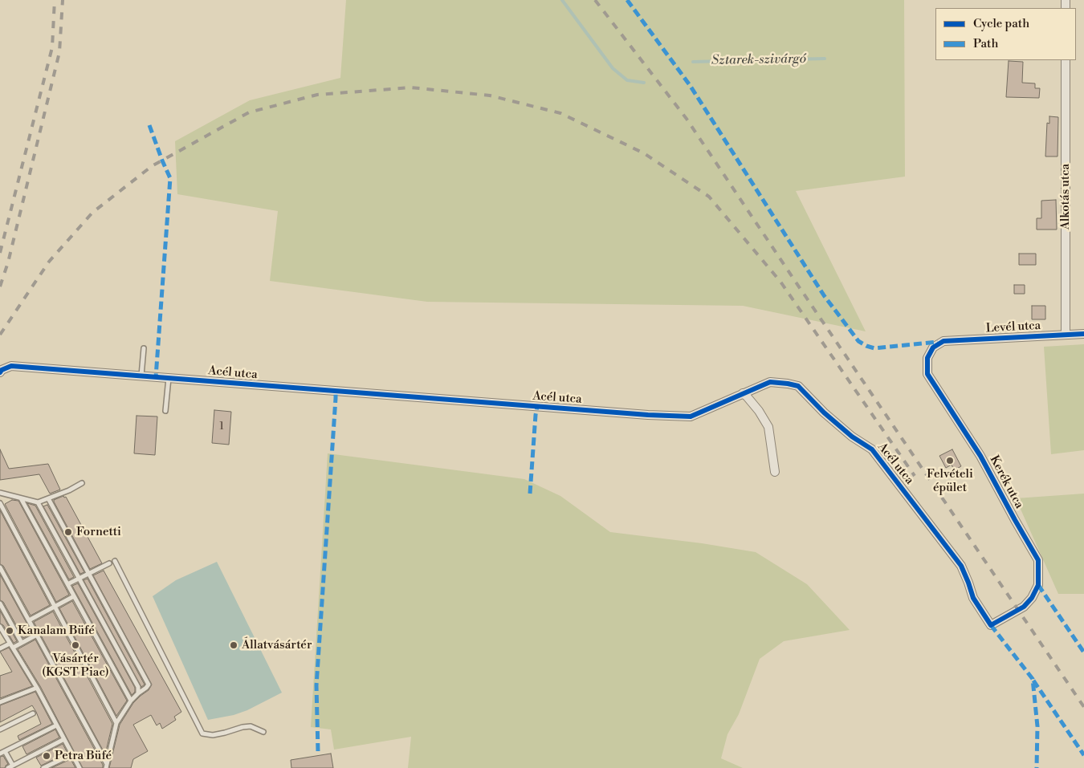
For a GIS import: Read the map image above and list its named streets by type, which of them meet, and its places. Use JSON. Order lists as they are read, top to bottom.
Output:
{
  "streets": {
    "street": [
      "Alkotás utca",
      "Levél utca",
      "Acél utca",
      "Kerék utca"
    ]
  },
  "crossings": [
    ["Alkotás utca", "Levél utca"],
    ["Levél utca", "Kerék utca"],
    ["Acél utca", "Kerék utca"]
  ],
  "water": ["Sztarek-szivárgó"],
  "places": [
    "Felvételi épület",
    "Fornetti",
    "Kanalam Büfé",
    "Vásártér (KGST Piac)",
    "Állatvásártér",
    "Petra Büfé"
  ],
  "house_numbers": ["1"],
  "legend": ["Cycle path", "Path"]
}
